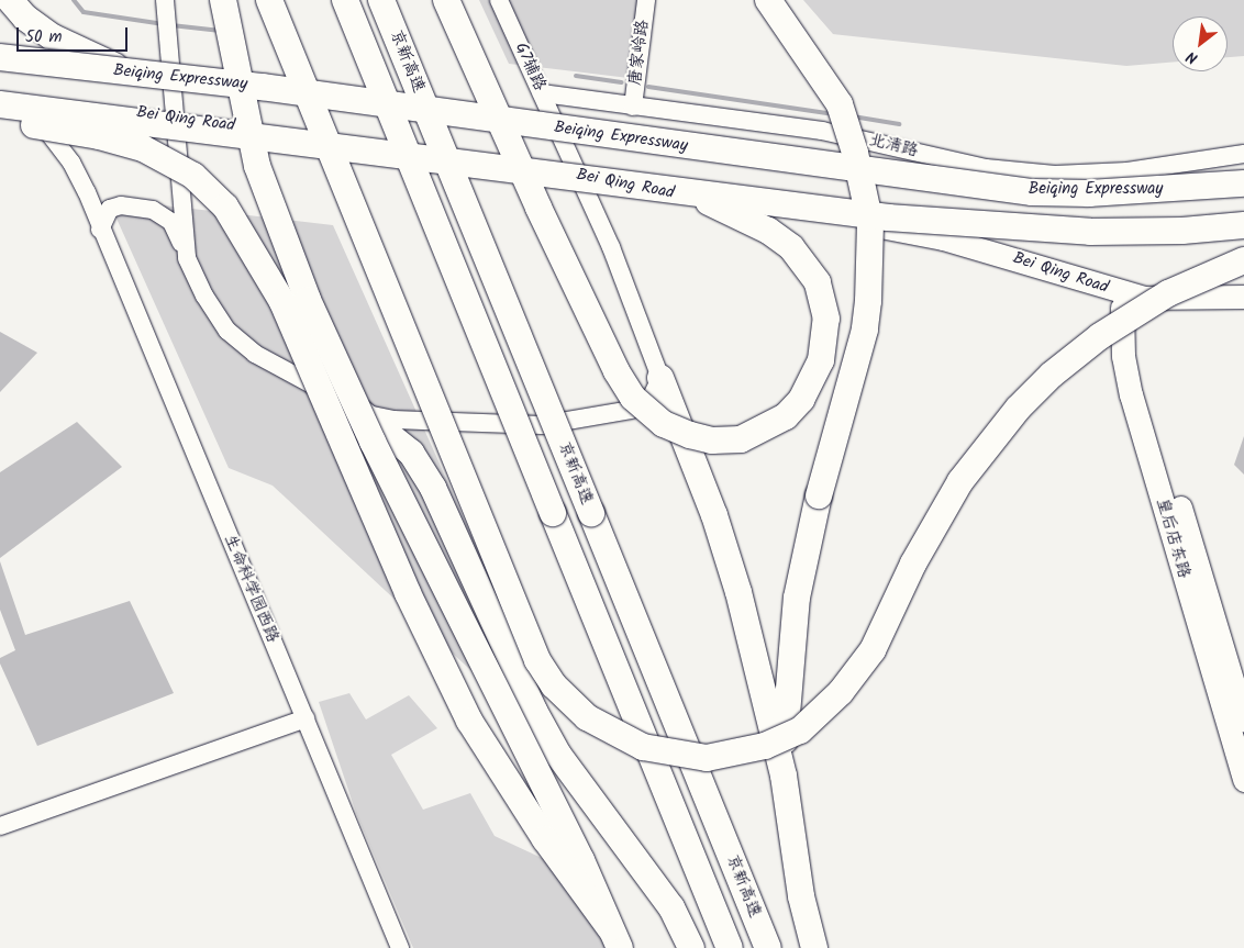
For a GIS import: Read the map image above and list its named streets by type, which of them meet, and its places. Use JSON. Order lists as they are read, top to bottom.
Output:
{
  "streets": {
    "highway": ["京新高速", "Beiqing Expressway"],
    "main road": ["Bei Qing Road", "皇后店东路"],
    "street": [
      "唐家岭路",
      "G7辅路",
      "北清路",
      "生命科学园西路"
    ]
  },
  "crossings": [
    ["唐家岭路", "北清路"],
    ["G7辅路", "Bei Qing Road"],
    ["G7辅路", "北清路"],
    ["Bei Qing Road", "皇后店东路"],
    ["Bei Qing Road", "生命科学园西路"]
  ],
  "scale_bar": "50 m",
  "north": "bottom left"
}
